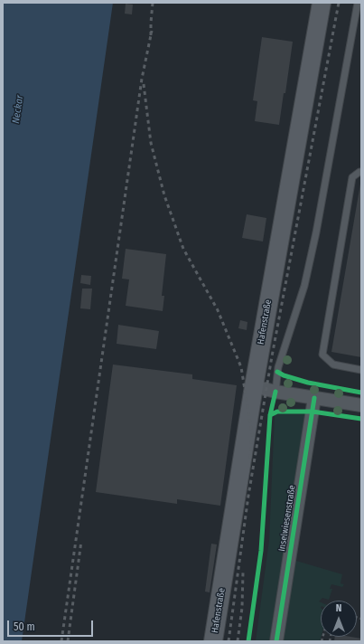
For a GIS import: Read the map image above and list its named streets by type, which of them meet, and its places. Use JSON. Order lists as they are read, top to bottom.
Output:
{
  "streets": {
    "main road": ["Hafenstraße"],
    "street": ["Inselwiesenstraße"]
  },
  "water": ["Neckar"],
  "scale_bar": "50 m",
  "north": "top"
}
